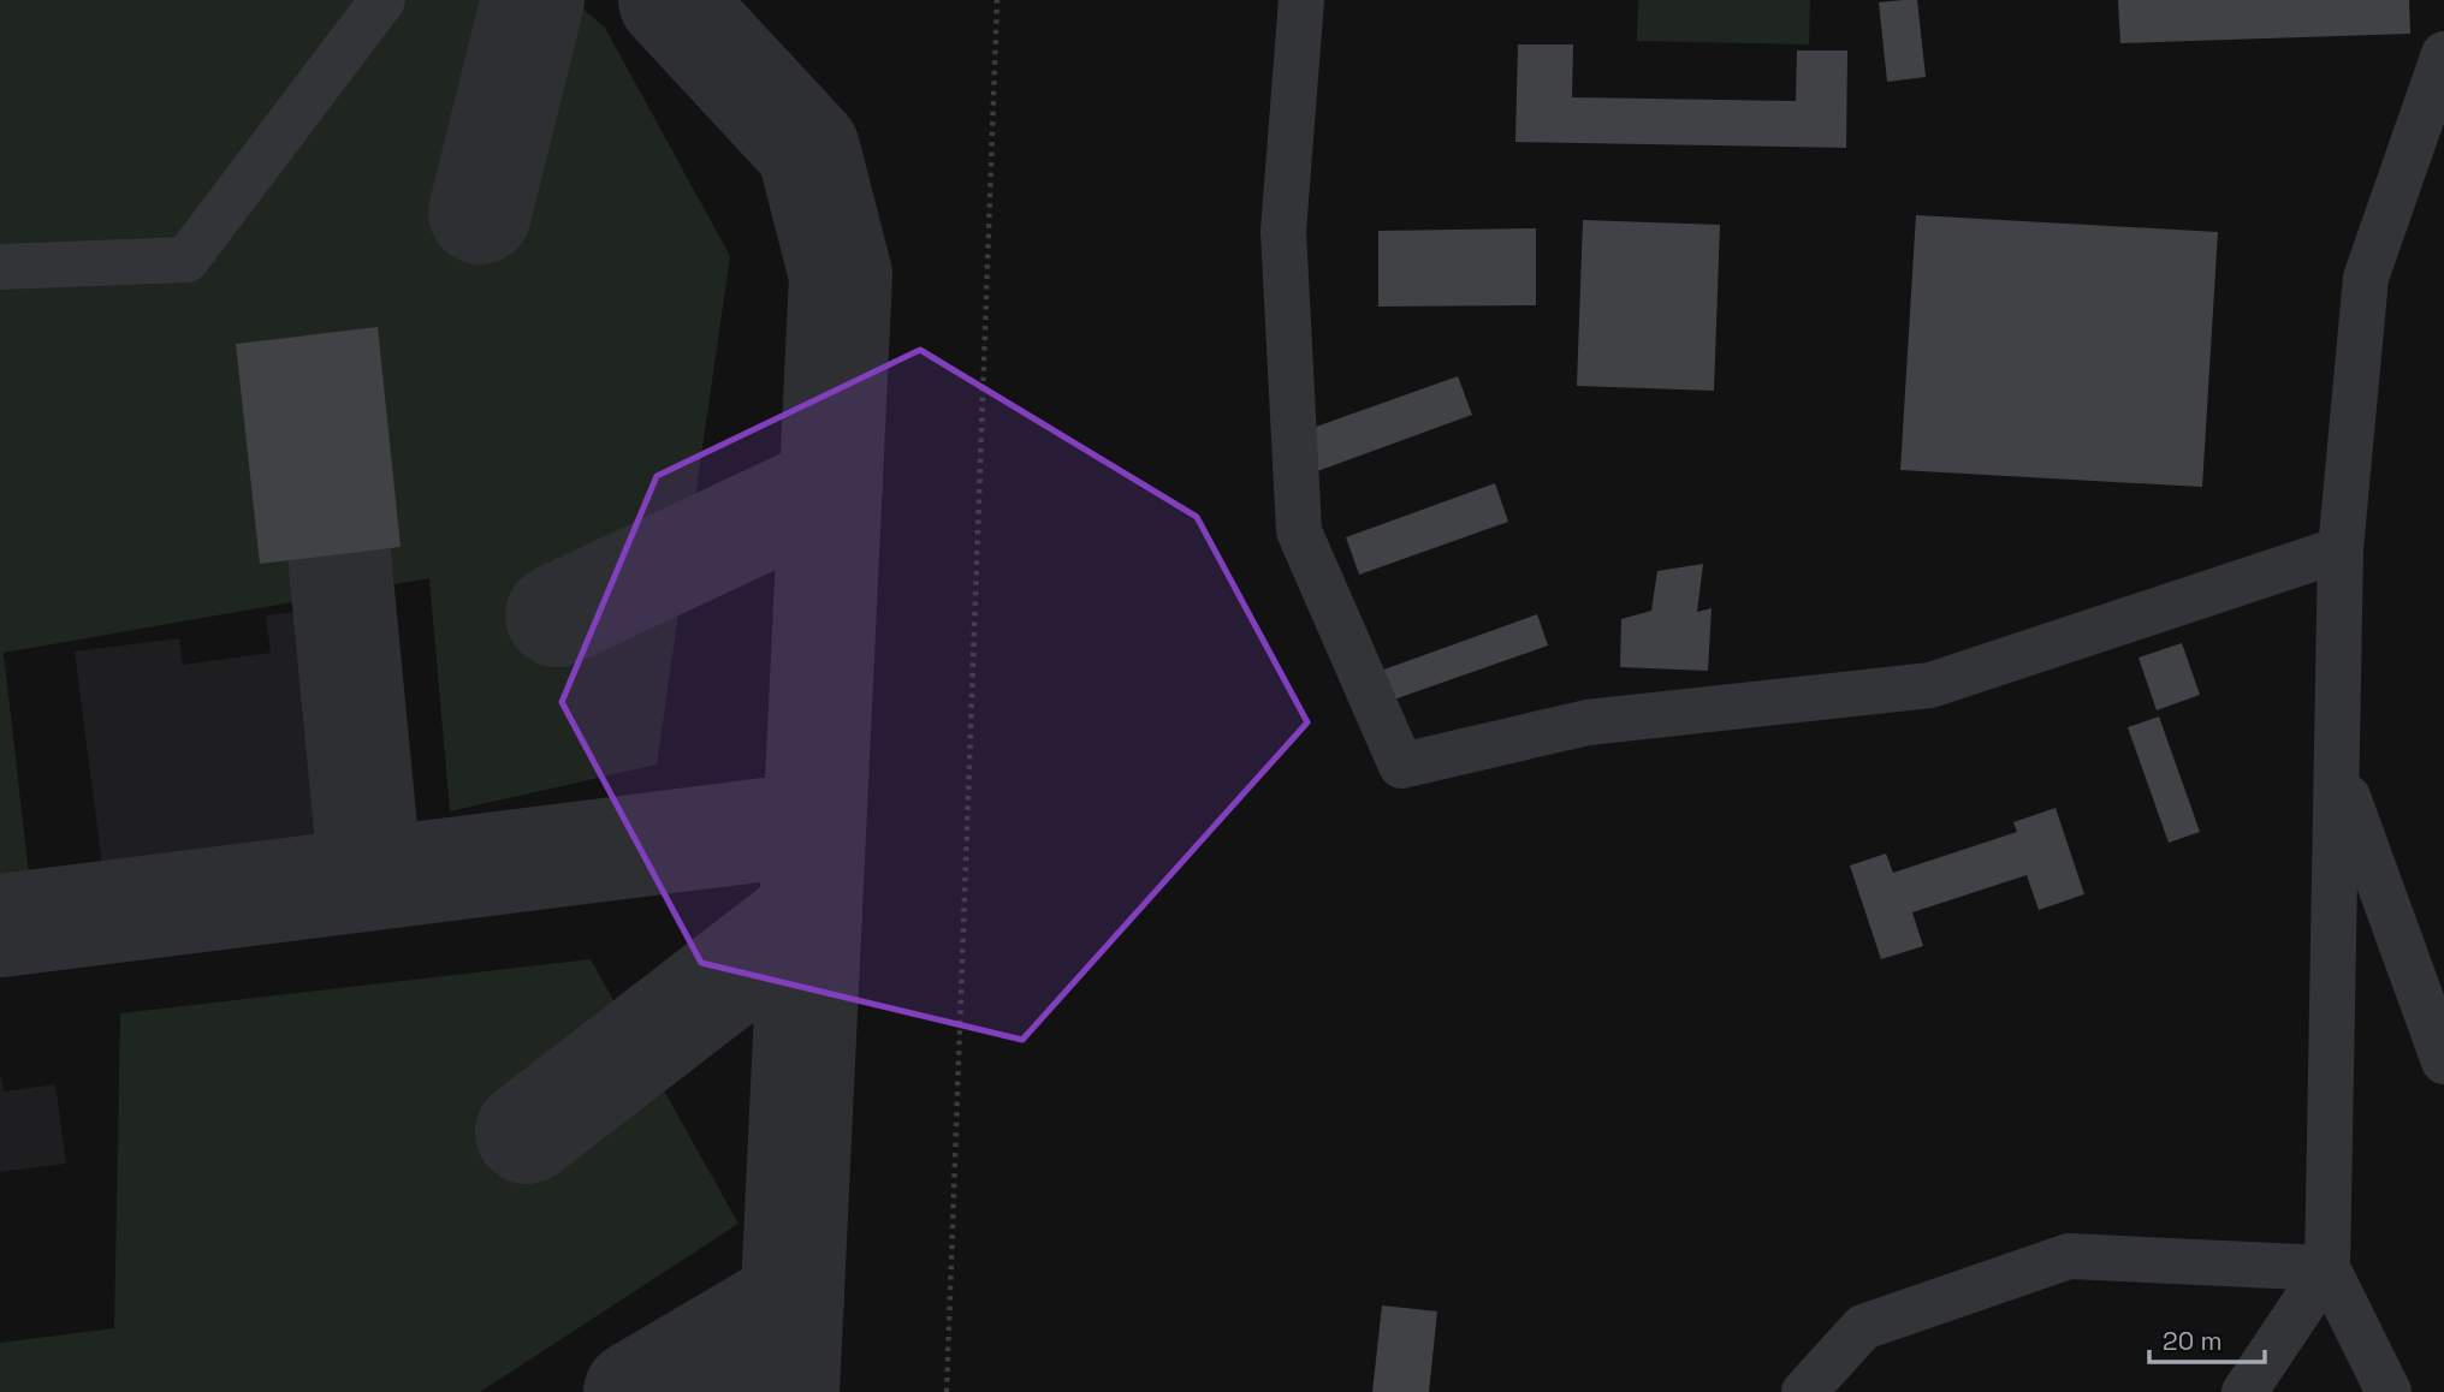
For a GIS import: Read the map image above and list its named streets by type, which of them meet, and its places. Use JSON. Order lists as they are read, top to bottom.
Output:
{
  "scale_bar": "20 m"
}
